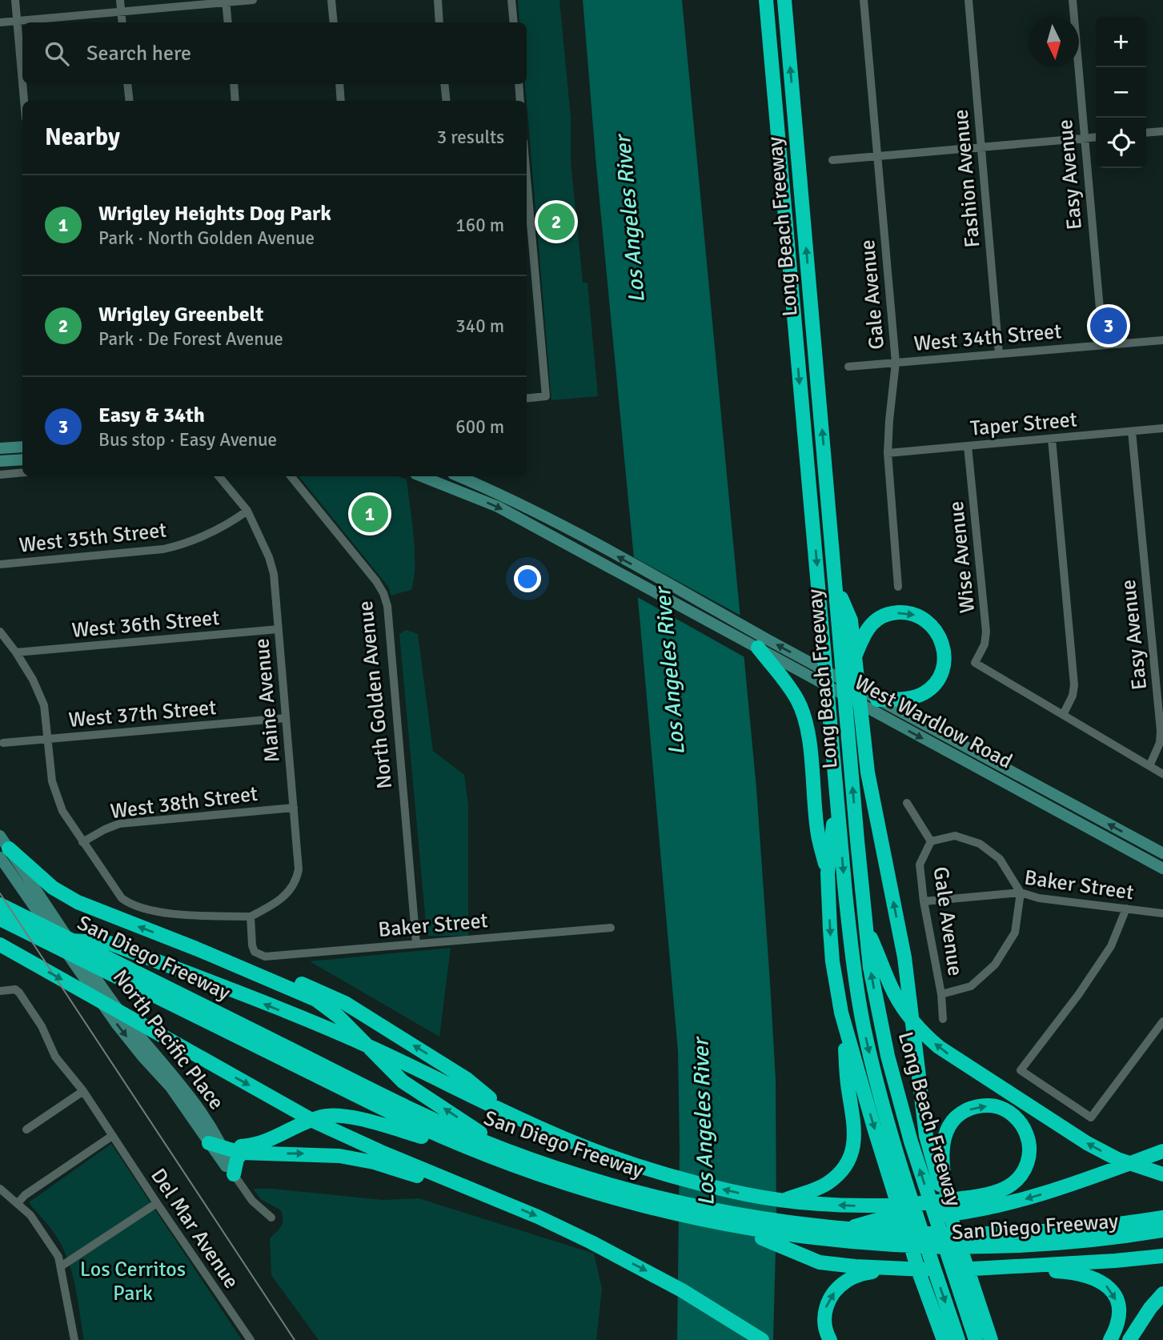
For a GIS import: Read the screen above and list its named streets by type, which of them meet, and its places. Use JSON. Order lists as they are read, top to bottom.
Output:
{
  "streets": {
    "highway": ["Long Beach Freeway", "San Diego Freeway"],
    "main road": ["West Wardlow Road", "North Pacific Place"],
    "street": [
      "Easy Avenue",
      "Fashion Avenue",
      "Gale Avenue",
      "West 34th Street",
      "Taper Street",
      "West 35th Street",
      "Wise Avenue",
      "West 36th Street",
      "North Golden Avenue",
      "Maine Avenue",
      "West 37th Street",
      "West 38th Street",
      "Baker Street",
      "Del Mar Avenue"
    ]
  },
  "crossings": [
    ["Easy Avenue", "West 34th Street"],
    ["Easy Avenue", "Taper Street"],
    ["Fashion Avenue", "West 34th Street"],
    ["Gale Avenue", "West 34th Street"],
    ["Gale Avenue", "Taper Street"],
    ["Gale Avenue", "Baker Street"],
    ["Taper Street", "Wise Avenue"],
    ["West 35th Street", "Maine Avenue"],
    ["West 36th Street", "Maine Avenue"],
    ["North Golden Avenue", "Baker Street"],
    ["Maine Avenue", "West 37th Street"],
    ["Maine Avenue", "West 38th Street"],
    ["Maine Avenue", "Baker Street"]
  ],
  "water": ["Los Angeles River"],
  "parks": ["Los Cerritos Park"],
  "north": "bottom",
  "page": {
    "map_buttons": ["+", "−"],
    "search": "Search here",
    "heading": ["Nearby", "3 results"],
    "list": [
      {
        "mark": "1",
        "name": "Wrigley Heights Dog Park",
        "note": "Park · North Golden Avenue",
        "value": "160 m"
      },
      {
        "mark": "2",
        "name": "Wrigley Greenbelt",
        "note": "Park · De Forest Avenue",
        "value": "340 m"
      },
      {
        "mark": "3",
        "name": "Easy & 34th",
        "note": "Bus stop · Easy Avenue",
        "value": "600 m"
      }
    ],
    "pins": ["2", "3", "1"]
  }
}
